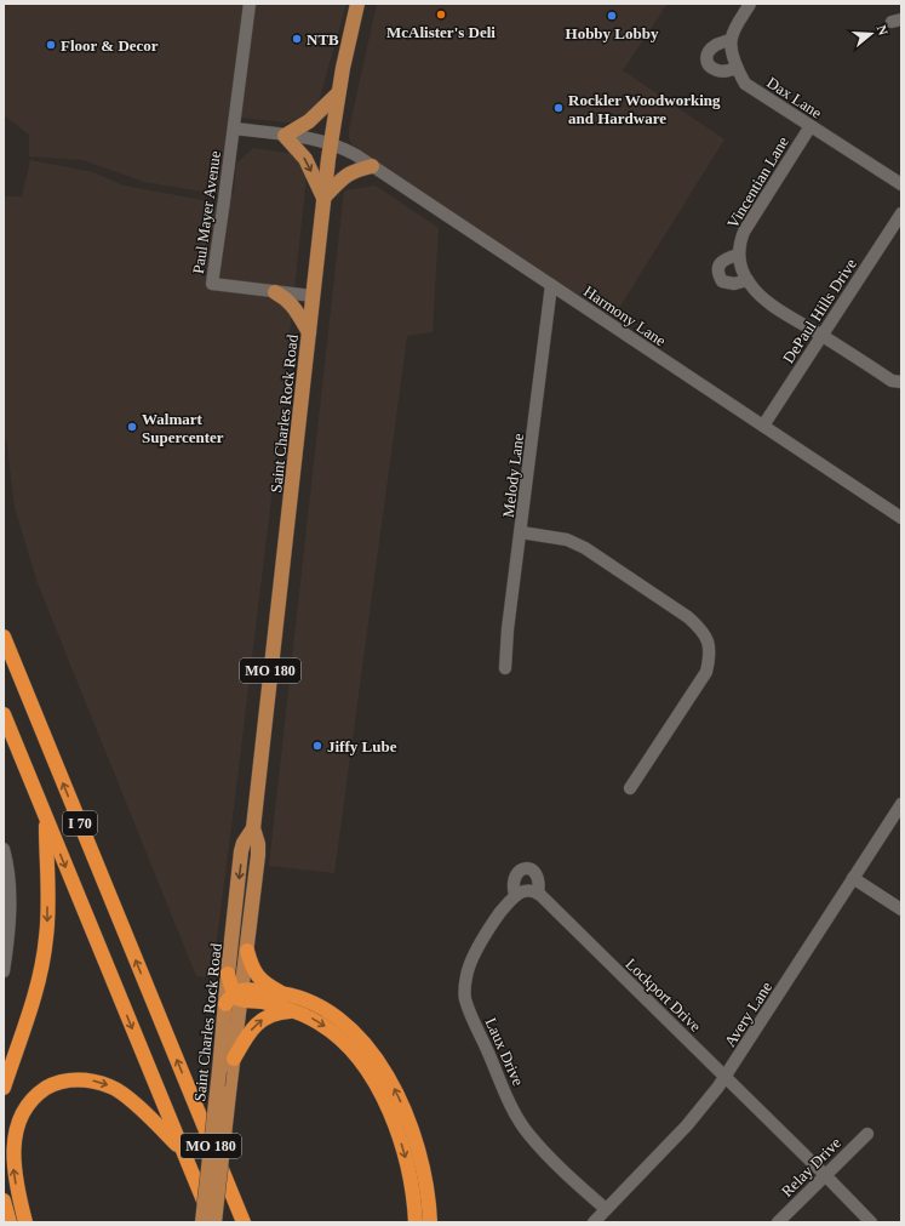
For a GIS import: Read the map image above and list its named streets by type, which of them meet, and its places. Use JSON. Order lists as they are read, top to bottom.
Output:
{
  "streets": {
    "highway": ["I 70"],
    "main road": ["Saint Charles Rock Road", "MO 180"],
    "street": [
      "Dax Lane",
      "Vincentian Lane",
      "Paul Mayer Avenue",
      "DePaul Hills Drive",
      "Harmony Lane",
      "Melody Lane",
      "Lockport Drive",
      "Avery Lane",
      "Laux Drive",
      "Relay Drive"
    ]
  },
  "crossings": [
    ["Dax Lane", "Vincentian Lane"],
    ["Vincentian Lane", "DePaul Hills Drive"],
    ["Paul Mayer Avenue", "Saint Charles Rock Road"],
    ["DePaul Hills Drive", "Harmony Lane"],
    ["Harmony Lane", "Saint Charles Rock Road"],
    ["Harmony Lane", "Melody Lane"],
    ["Saint Charles Rock Road", "I 70"],
    ["Lockport Drive", "Avery Lane"],
    ["Lockport Drive", "Laux Drive"],
    ["Lockport Drive", "Relay Drive"],
    ["Avery Lane", "Laux Drive"]
  ],
  "places": [
    "McAlister's Deli",
    "Hobby Lobby",
    "NTB",
    "Floor & Decor",
    "Rockler Woodworking and Hardware",
    "Walmart Supercenter",
    "Jiffy Lube"
  ],
  "north": "right"
}
